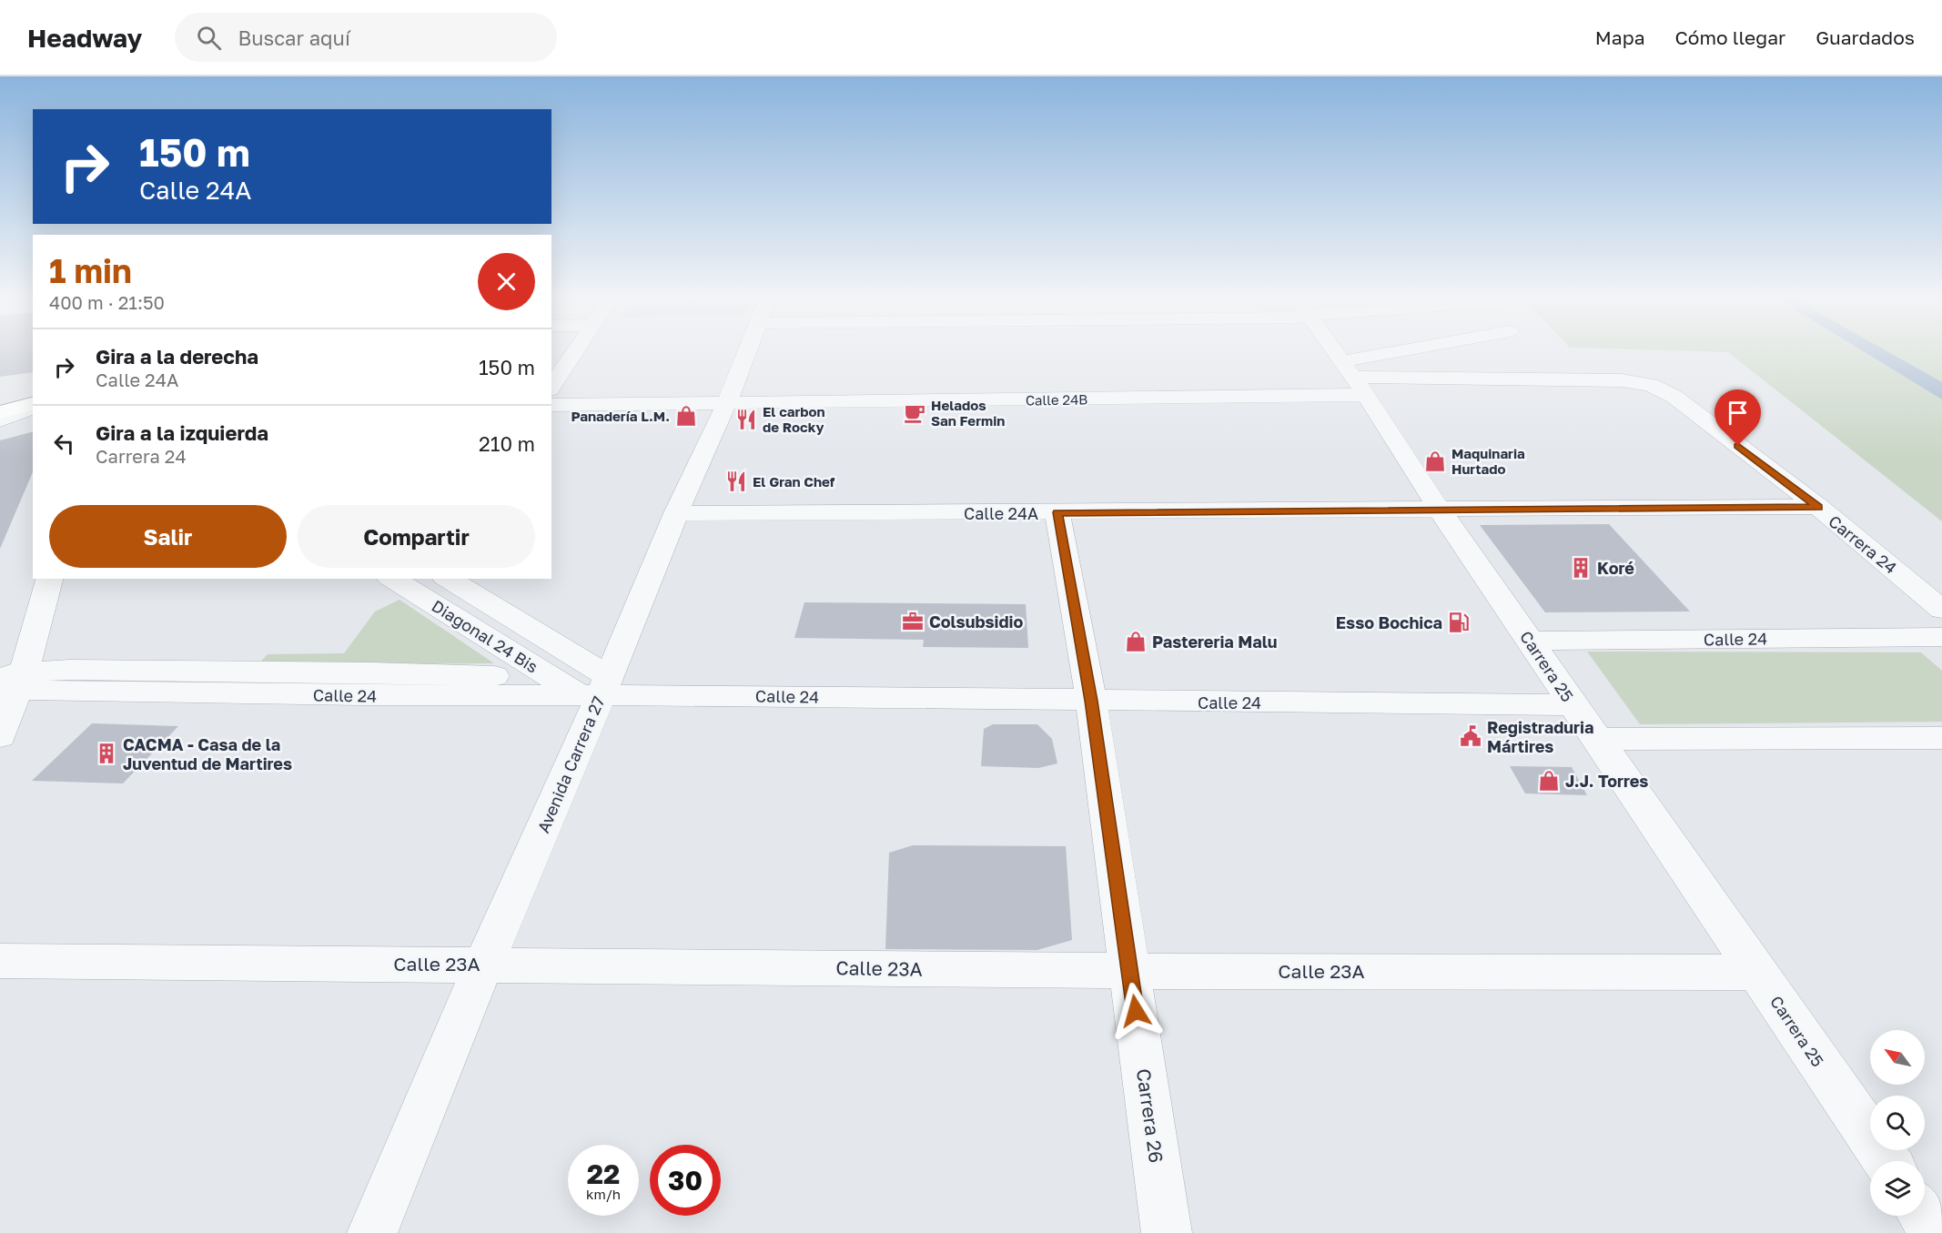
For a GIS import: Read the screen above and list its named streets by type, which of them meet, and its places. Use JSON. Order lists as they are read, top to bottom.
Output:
{
  "streets": {
    "street": [
      "Calle 24B",
      "Calle 24A",
      "Carrera 24",
      "Diagonal 24 Bis",
      "Calle 24",
      "Carrera 25",
      "Avenida Carrera 27",
      "Calle 23A",
      "Carrera 26"
    ]
  },
  "crossings": [
    ["Calle 24B", "Carrera 24"],
    ["Calle 24B", "Carrera 25"],
    ["Calle 24B", "Avenida Carrera 27"],
    ["Calle 24A", "Carrera 24"],
    ["Calle 24A", "Carrera 25"],
    ["Calle 24A", "Avenida Carrera 27"],
    ["Calle 24A", "Carrera 26"],
    ["Diagonal 24 Bis", "Calle 24"],
    ["Diagonal 24 Bis", "Avenida Carrera 27"],
    ["Calle 24", "Carrera 25"],
    ["Calle 24", "Avenida Carrera 27"],
    ["Calle 24", "Carrera 26"],
    ["Carrera 25", "Calle 23A"],
    ["Avenida Carrera 27", "Calle 23A"],
    ["Calle 23A", "Carrera 26"]
  ],
  "places": {
    "cafe": ["Helados San Fermin"],
    "shop": [
      "Panadería L.M.",
      "Maquinaria Hurtado",
      "Pastereria Malu",
      "J.J. Torres"
    ],
    "restaurant": ["El carbon de Rocky", "El Gran Chef"],
    "building": ["Koré", "CACMA - Casa de la Juventud de Martires"],
    "office": ["Colsubsidio"],
    "fuel station": ["Esso Bochica"],
    "public building": ["Registraduria Mártires"]
  },
  "north": "top left",
  "page": {
    "header": "Headway",
    "search": "Buscar aquí",
    "nav": ["Mapa", "Cómo llegar", "Guardados"],
    "turn": ["150 m", "Calle 24A"],
    "heading": ["1 min", "400 m · 21:50"],
    "list": [
      {
        "name": "Gira a la derecha",
        "note": "Calle 24A",
        "value": "150 m"
      },
      {
        "name": "Gira a la izquierda",
        "note": "Carrera 24",
        "value": "210 m"
      }
    ],
    "buttons": ["Salir", "Compartir"],
    "speed": "22 km/h",
    "limit": "30"
  }
}
